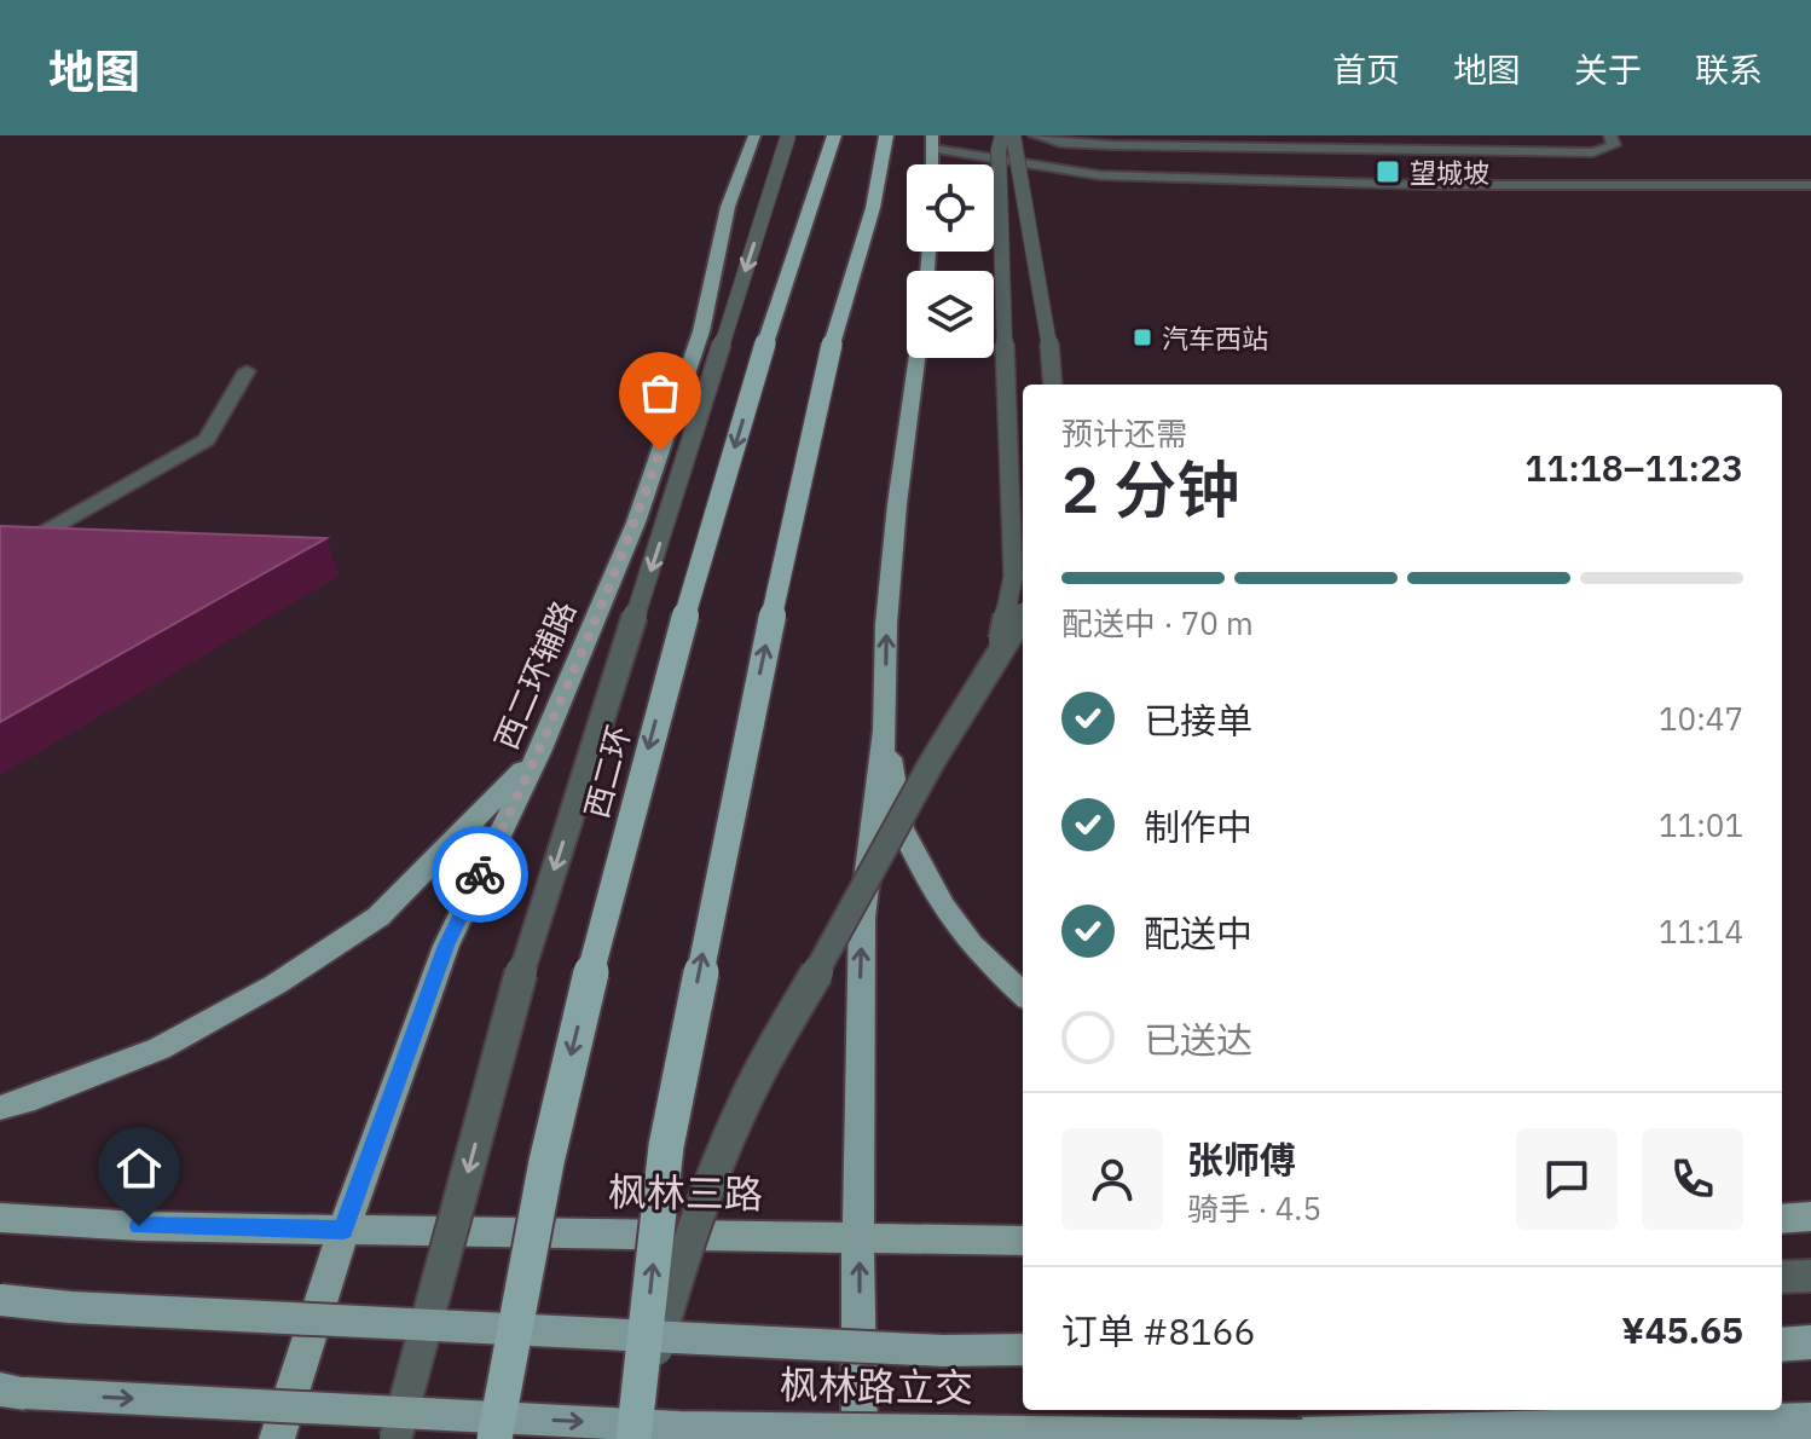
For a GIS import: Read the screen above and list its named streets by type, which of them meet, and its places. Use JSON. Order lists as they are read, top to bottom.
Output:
{
  "streets": {
    "highway": ["西二环"],
    "main road": ["西二环辅路", "枫林三路", "枫林路立交"]
  },
  "crossings": [
    ["西二环辅路", "枫林三路"]
  ],
  "places": {
    "transit": ["望城坡", "汽车西站"]
  },
  "page": {
    "header": "地图",
    "nav": [
      "首页",
      "地图",
      "关于",
      "联系"
    ],
    "heading": ["2 分钟", "预计还需", "11:18–11:23"],
    "panel": [
      "张师傅",
      "骑手 · 4.5",
      "订单 #8166",
      "¥45.65"
    ],
    "bar": "配送中 · 70 m",
    "list": [
      ["已接单", "10:47"],
      ["制作中", "11:01"],
      ["配送中", "11:14"],
      "已送达"
    ]
  }
}
